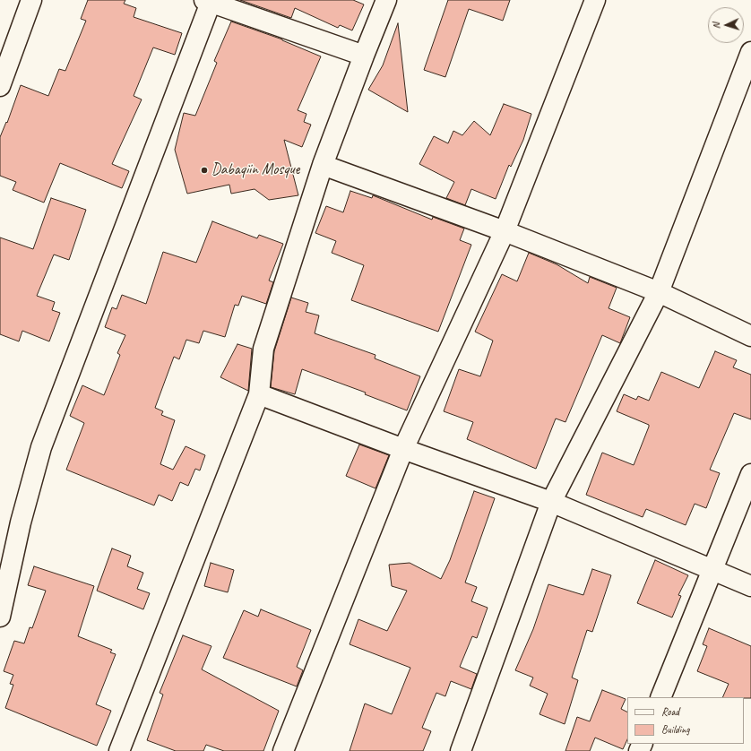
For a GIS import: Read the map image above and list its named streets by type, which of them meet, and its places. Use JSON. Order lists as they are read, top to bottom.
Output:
{
  "places": ["Dabaqiin Mosque"],
  "legend": ["Road", "Building"],
  "north": "left"
}
